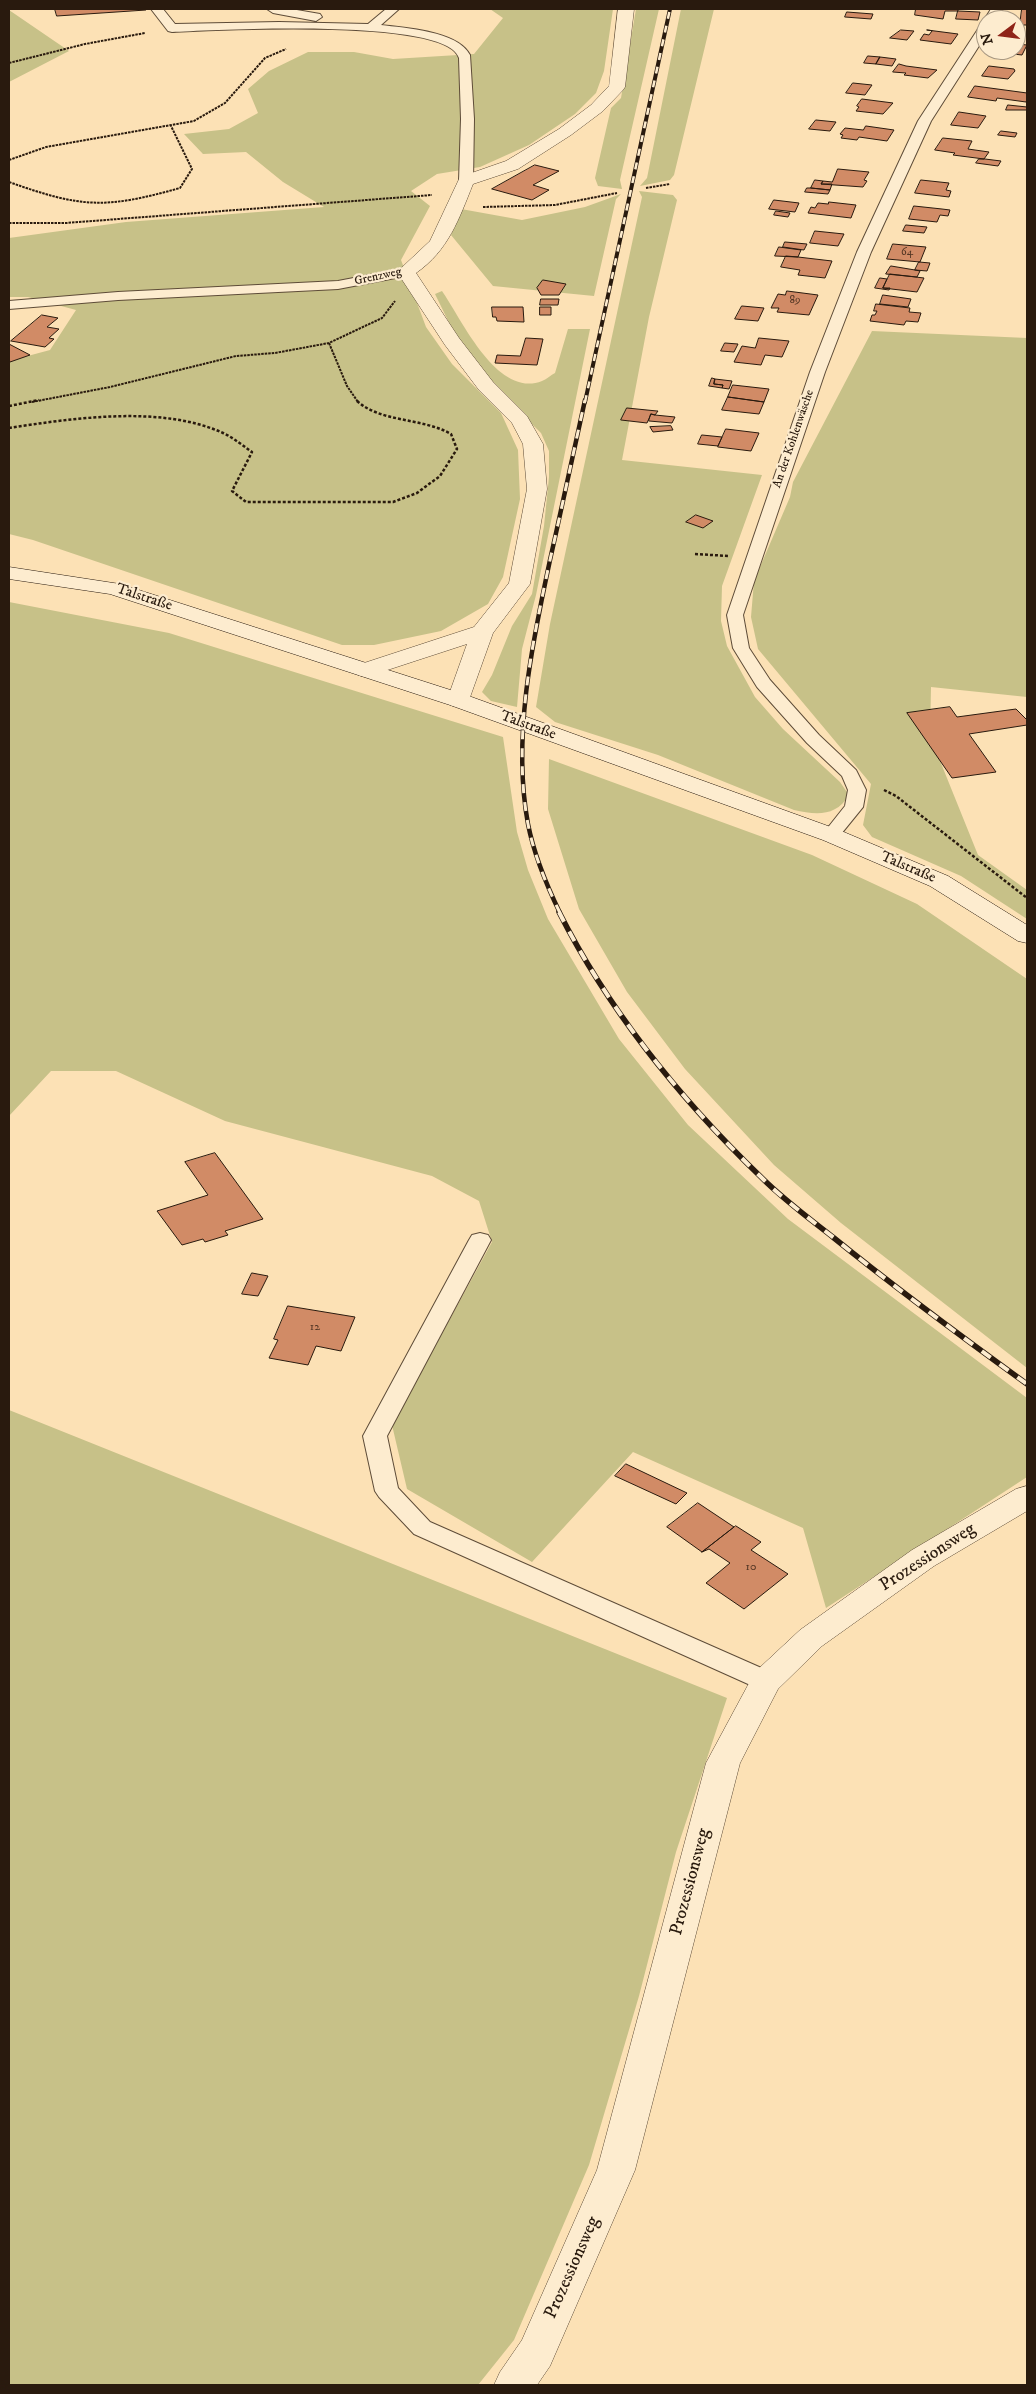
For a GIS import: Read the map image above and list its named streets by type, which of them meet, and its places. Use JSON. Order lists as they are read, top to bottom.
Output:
{
  "streets": {
    "street": ["Grenzweg", "Talstraße", "Prozessionsweg"],
    "lane": ["An der Kohlenwäsche"]
  },
  "house_numbers": [
    "64",
    "89",
    "12",
    "10"
  ],
  "north": "left"
}
